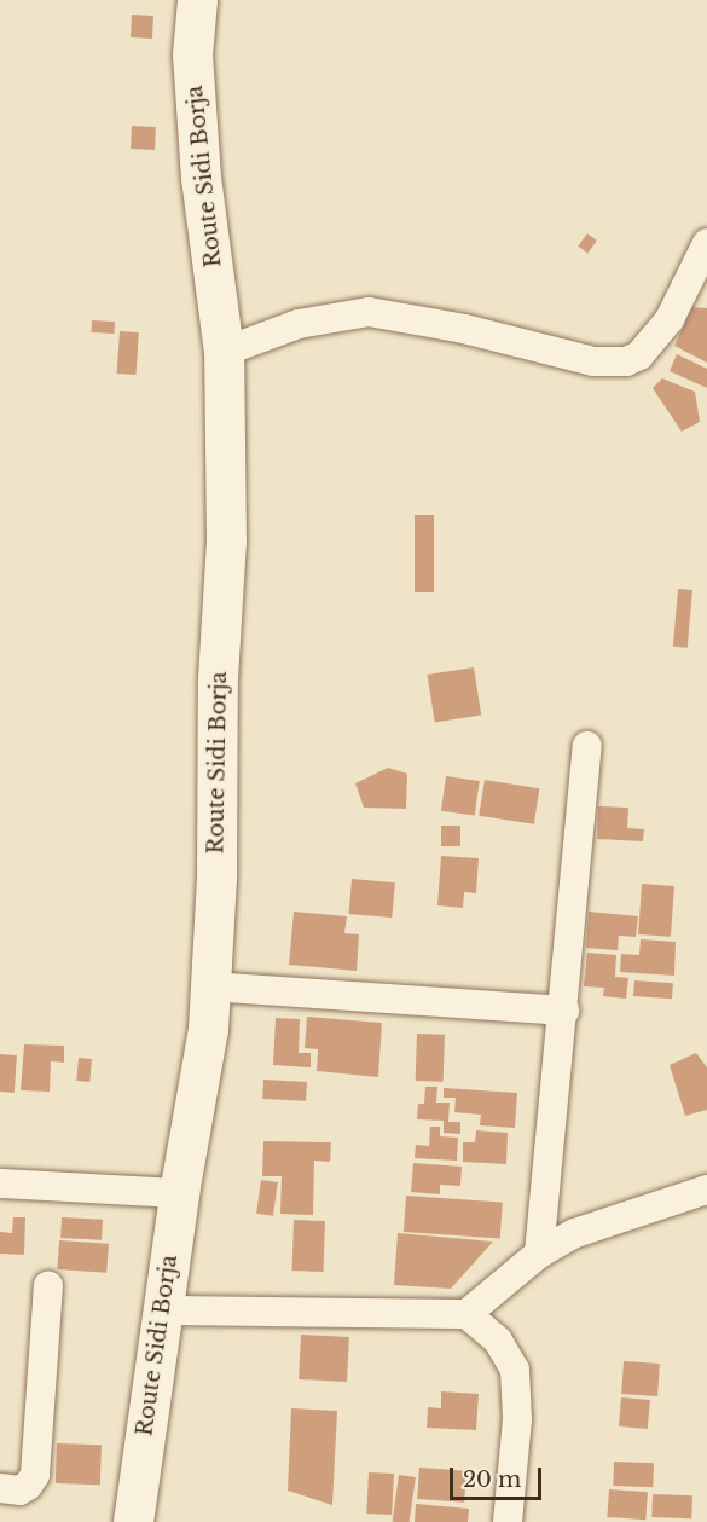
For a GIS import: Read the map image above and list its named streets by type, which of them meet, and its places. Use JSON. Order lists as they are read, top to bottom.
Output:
{
  "streets": {
    "street": ["Route Sidi Borja"]
  },
  "scale_bar": "20 m"
}
